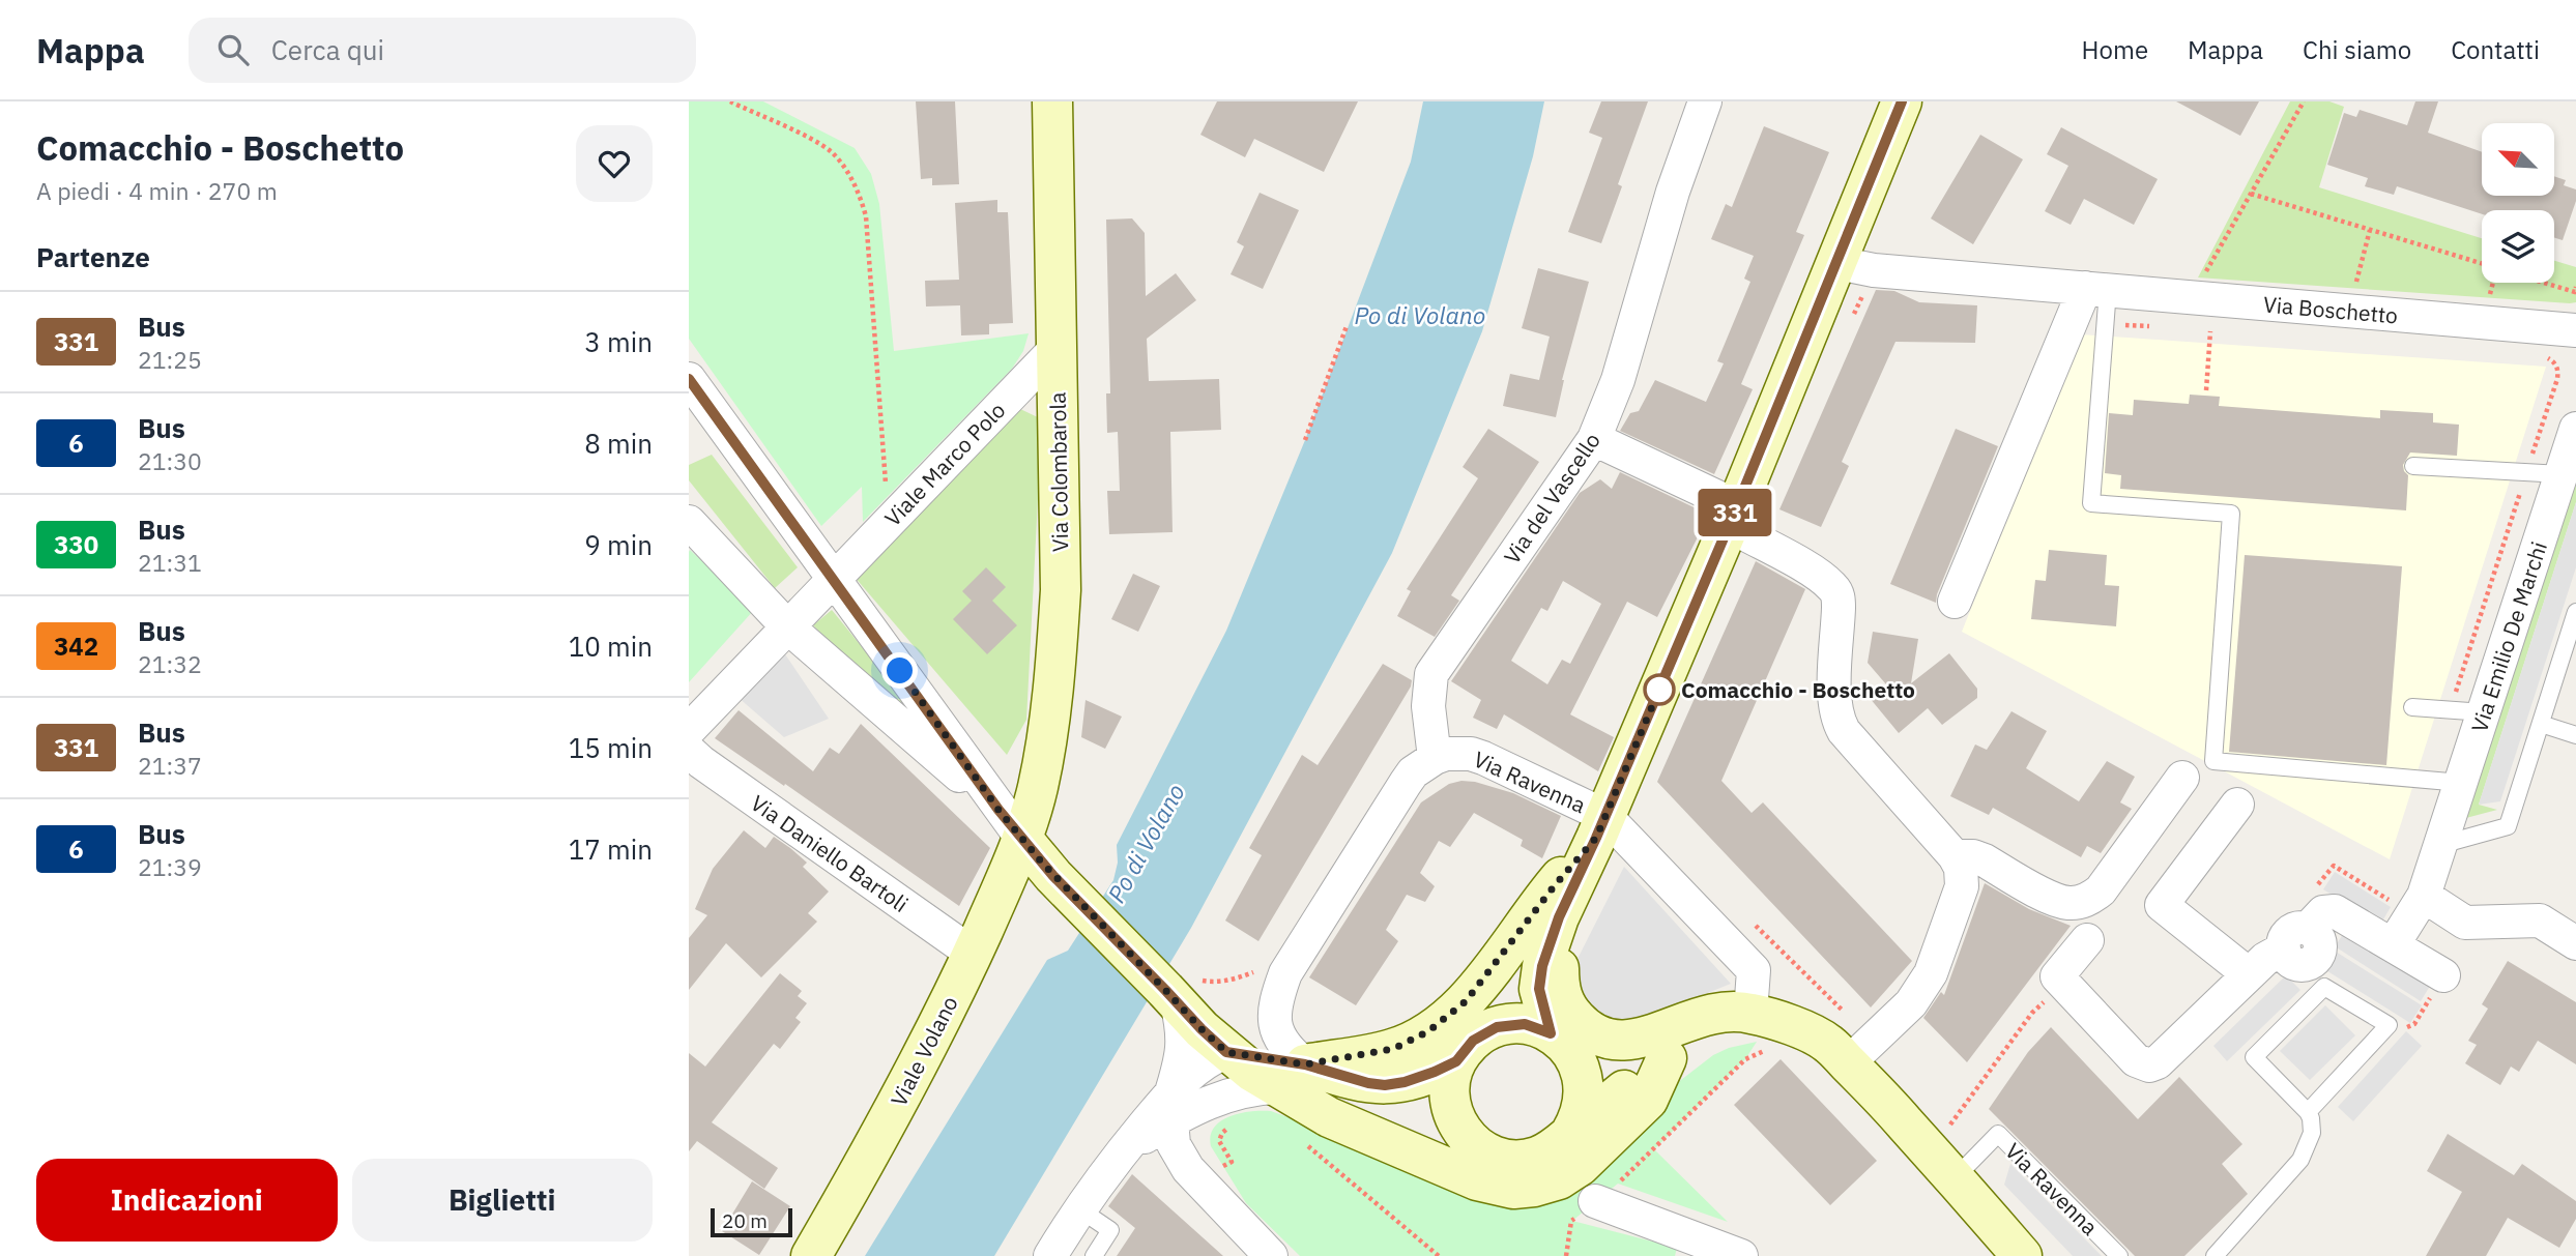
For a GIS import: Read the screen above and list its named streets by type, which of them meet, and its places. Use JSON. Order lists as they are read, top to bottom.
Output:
{
  "streets": {
    "main road": ["Via Colombarola", "Via Ravenna", "Viale Volano"],
    "street": [
      "Via Boschetto",
      "Viale Marco Polo",
      "Via del Vascello",
      "Via Emilio De Marchi",
      "Via Daniello Bartoli"
    ]
  },
  "crossings": [
    ["Viale Marco Polo", "Via Colombarola"],
    ["Via Colombarola", "Viale Volano"],
    ["Via del Vascello", "Via Ravenna"],
    ["Via Daniello Bartoli", "Viale Volano"]
  ],
  "water": ["Po di Volano"],
  "places": ["Comacchio - Boschetto"],
  "lines": ["bus line 331"],
  "scale_bar": "20 m",
  "north": "top left",
  "page": {
    "header": "Mappa",
    "search": "Cerca qui",
    "nav": [
      "Home",
      "Mappa",
      "Chi siamo",
      "Contatti"
    ],
    "heading": [
      ["Comacchio - Boschetto", "A piedi · 4 min · 270 m"],
      "Partenze"
    ],
    "on_map": "331",
    "list": [
      {
        "mark": "331",
        "name": "Bus",
        "note": "21:25",
        "value": "3 min"
      },
      {
        "mark": "6",
        "name": "Bus",
        "note": "21:30",
        "value": "8 min"
      },
      {
        "mark": "330",
        "name": "Bus",
        "note": "21:31",
        "value": "9 min"
      },
      {
        "mark": "342",
        "name": "Bus",
        "note": "21:32",
        "value": "10 min"
      },
      {
        "mark": "331",
        "name": "Bus",
        "note": "21:37",
        "value": "15 min"
      },
      {
        "mark": "6",
        "name": "Bus",
        "note": "21:39",
        "value": "17 min"
      }
    ],
    "buttons": ["Indicazioni", "Biglietti"],
    "scale": "20 m"
  }
}
